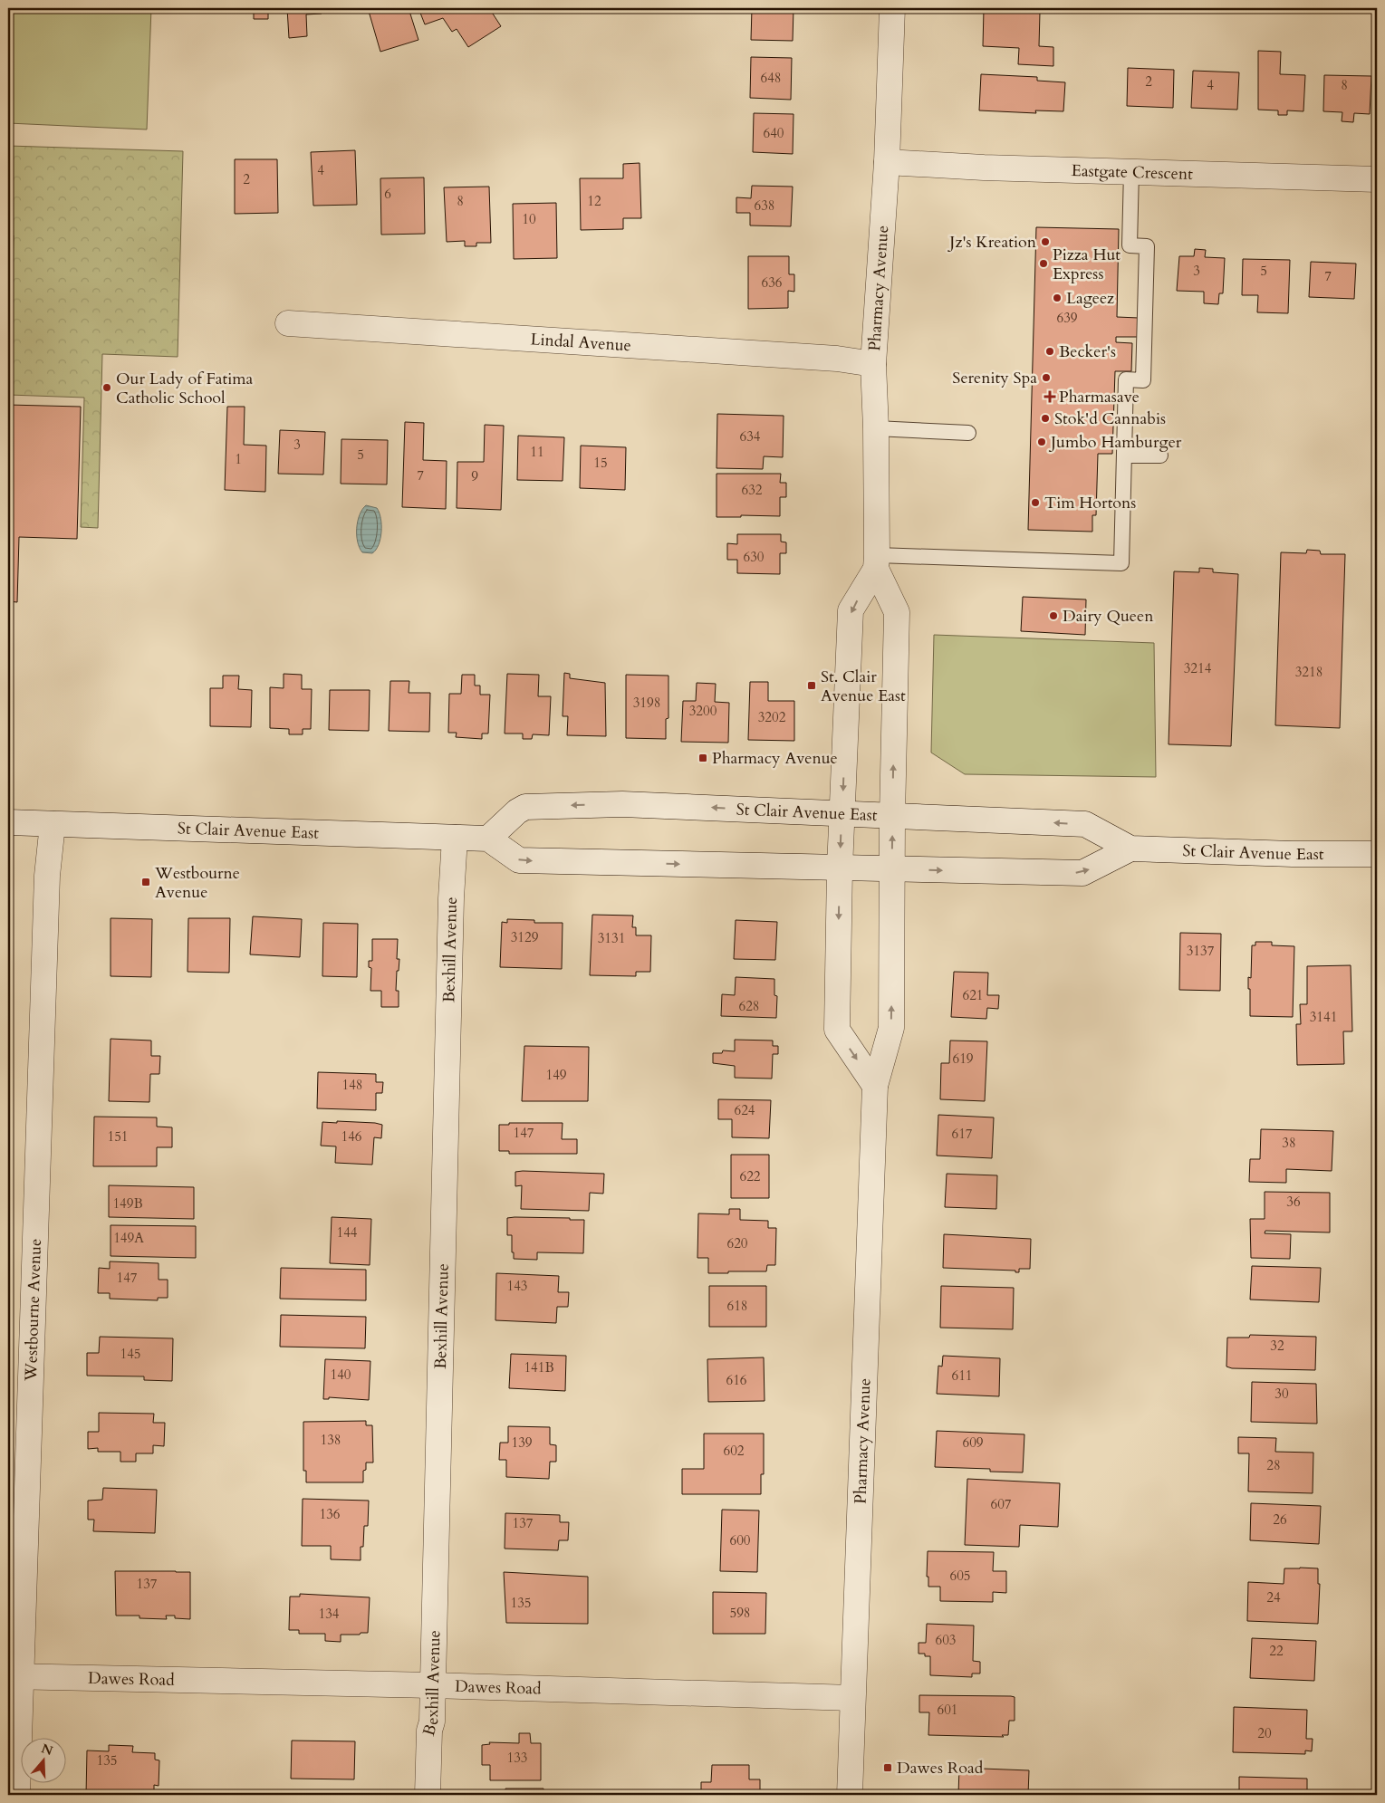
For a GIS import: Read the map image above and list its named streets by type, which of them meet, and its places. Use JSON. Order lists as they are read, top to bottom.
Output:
{
  "streets": {
    "street": [
      "Eastgate Crescent",
      "Pharmacy Avenue",
      "Lindal Avenue",
      "St Clair Avenue East",
      "Bexhill Avenue",
      "Westbourne Avenue",
      "Dawes Road"
    ]
  },
  "crossings": [
    ["Eastgate Crescent", "Pharmacy Avenue"],
    ["Pharmacy Avenue", "Lindal Avenue"],
    ["Pharmacy Avenue", "St Clair Avenue East"],
    ["Pharmacy Avenue", "Dawes Road"],
    ["St Clair Avenue East", "Bexhill Avenue"],
    ["St Clair Avenue East", "Westbourne Avenue"],
    ["Bexhill Avenue", "Dawes Road"],
    ["Westbourne Avenue", "Dawes Road"]
  ],
  "places": {
    "other": [
      "Jz's Kreation",
      "Pizza Hut Express",
      "Lageez",
      "Becker's",
      "Serenity Spa",
      "Our Lady of Fatima Catholic School",
      "Stok'd Cannabis",
      "Jumbo Hamburger",
      "Tim Hortons",
      "Dairy Queen"
    ],
    "health": ["Pharmasave"],
    "transit": [
      "St. Clair Avenue East",
      "Pharmacy Avenue",
      "Westbourne Avenue",
      "Dawes Road"
    ]
  },
  "house_numbers": [
    "648",
    "2",
    "4",
    "8",
    "640",
    "4",
    "2",
    "6",
    "8",
    "12",
    "638",
    "10",
    "3",
    "5",
    "7",
    "636",
    "639",
    "634",
    "3",
    "11",
    "5",
    "1",
    "15",
    "7",
    "9",
    "632",
    "630",
    "3214",
    "3218",
    "3198",
    "3200",
    "3202",
    "3129",
    "3131",
    "3137",
    "621",
    "628",
    "3141",
    "619",
    "149",
    "148",
    "624",
    "147",
    "617",
    "151",
    "146",
    "38",
    "622",
    "36",
    "149B",
    "144",
    "149A",
    "620",
    "147",
    "143",
    "618",
    "32",
    "145",
    "141B",
    "140",
    "611",
    "616",
    "30",
    "138",
    "139",
    "609",
    "602",
    "28",
    "607",
    "136",
    "26",
    "137",
    "600",
    "605",
    "137",
    "24",
    "135",
    "598",
    "134",
    "603",
    "22",
    "601",
    "20",
    "133",
    "135"
  ],
  "north": "top"
}
